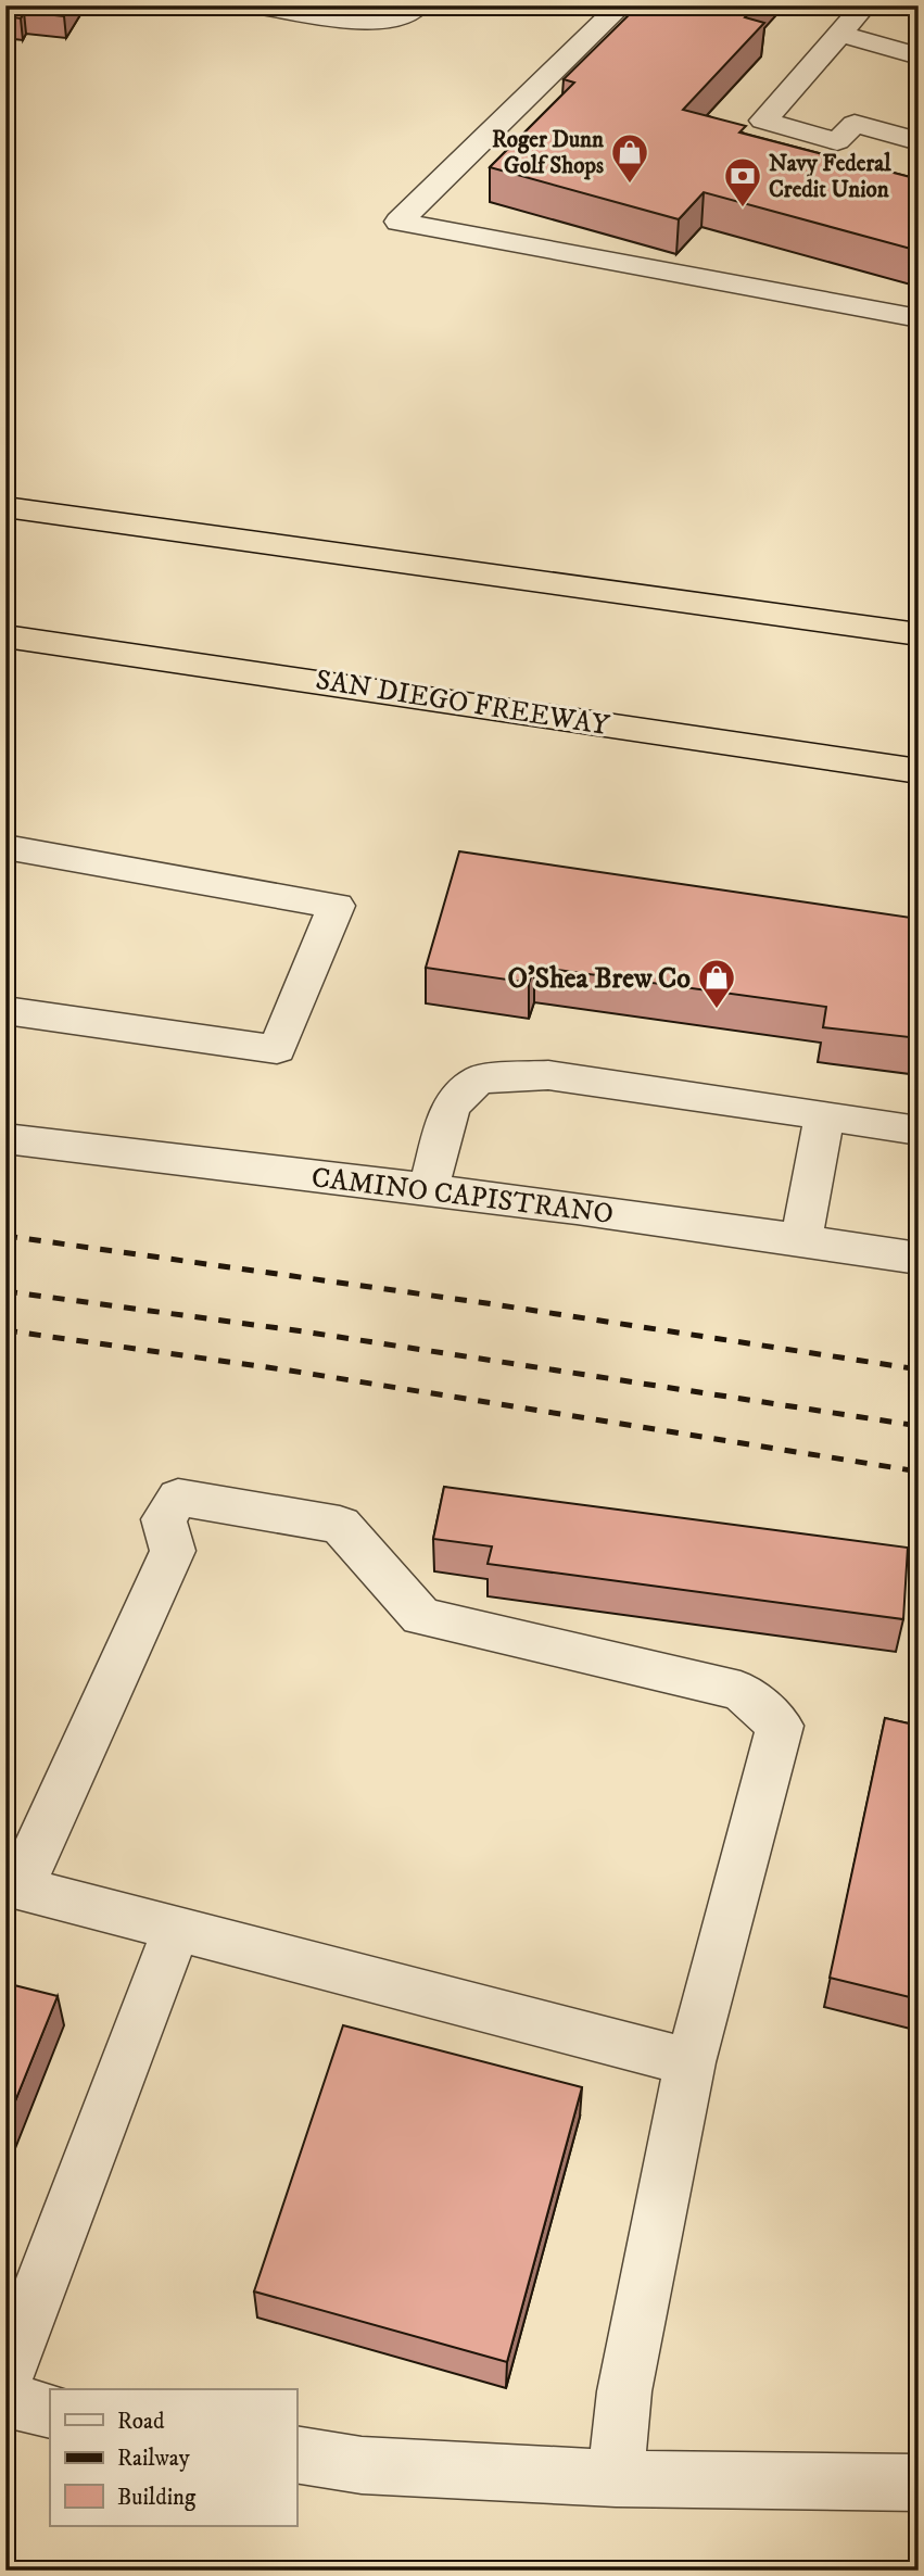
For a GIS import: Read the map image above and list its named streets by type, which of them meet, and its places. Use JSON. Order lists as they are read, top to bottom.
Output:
{
  "streets": {
    "highway": ["SAN DIEGO FREEWAY"],
    "street": ["CAMINO CAPISTRANO"]
  },
  "places": {
    "shop": ["Roger Dunn Golf Shops", "O'Shea Brew Co"],
    "bank": ["Navy Federal Credit Union"]
  },
  "legend": ["Road", "Railway", "Building"]
}
